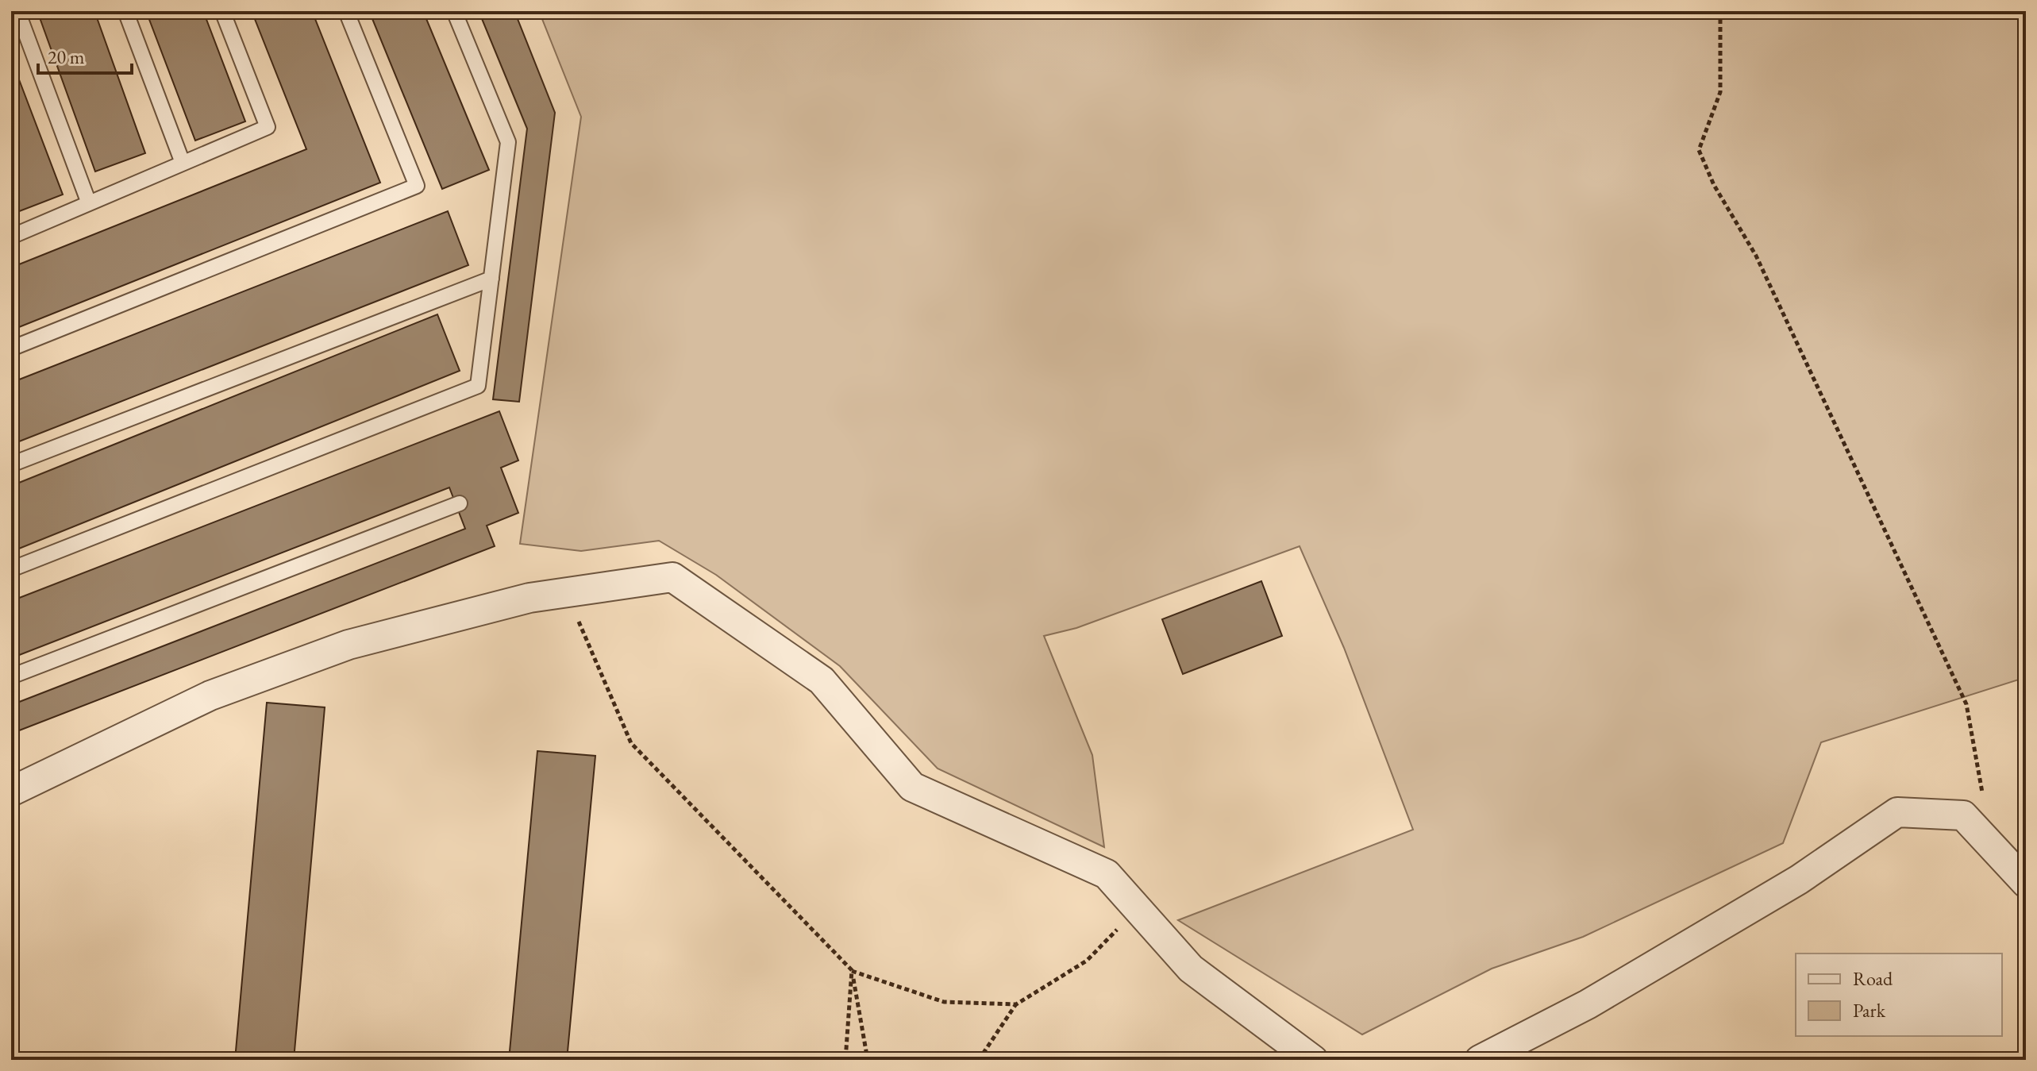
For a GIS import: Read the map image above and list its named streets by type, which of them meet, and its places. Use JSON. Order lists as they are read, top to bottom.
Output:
{
  "legend": ["Road", "Park"],
  "scale_bar": "20 m"
}
